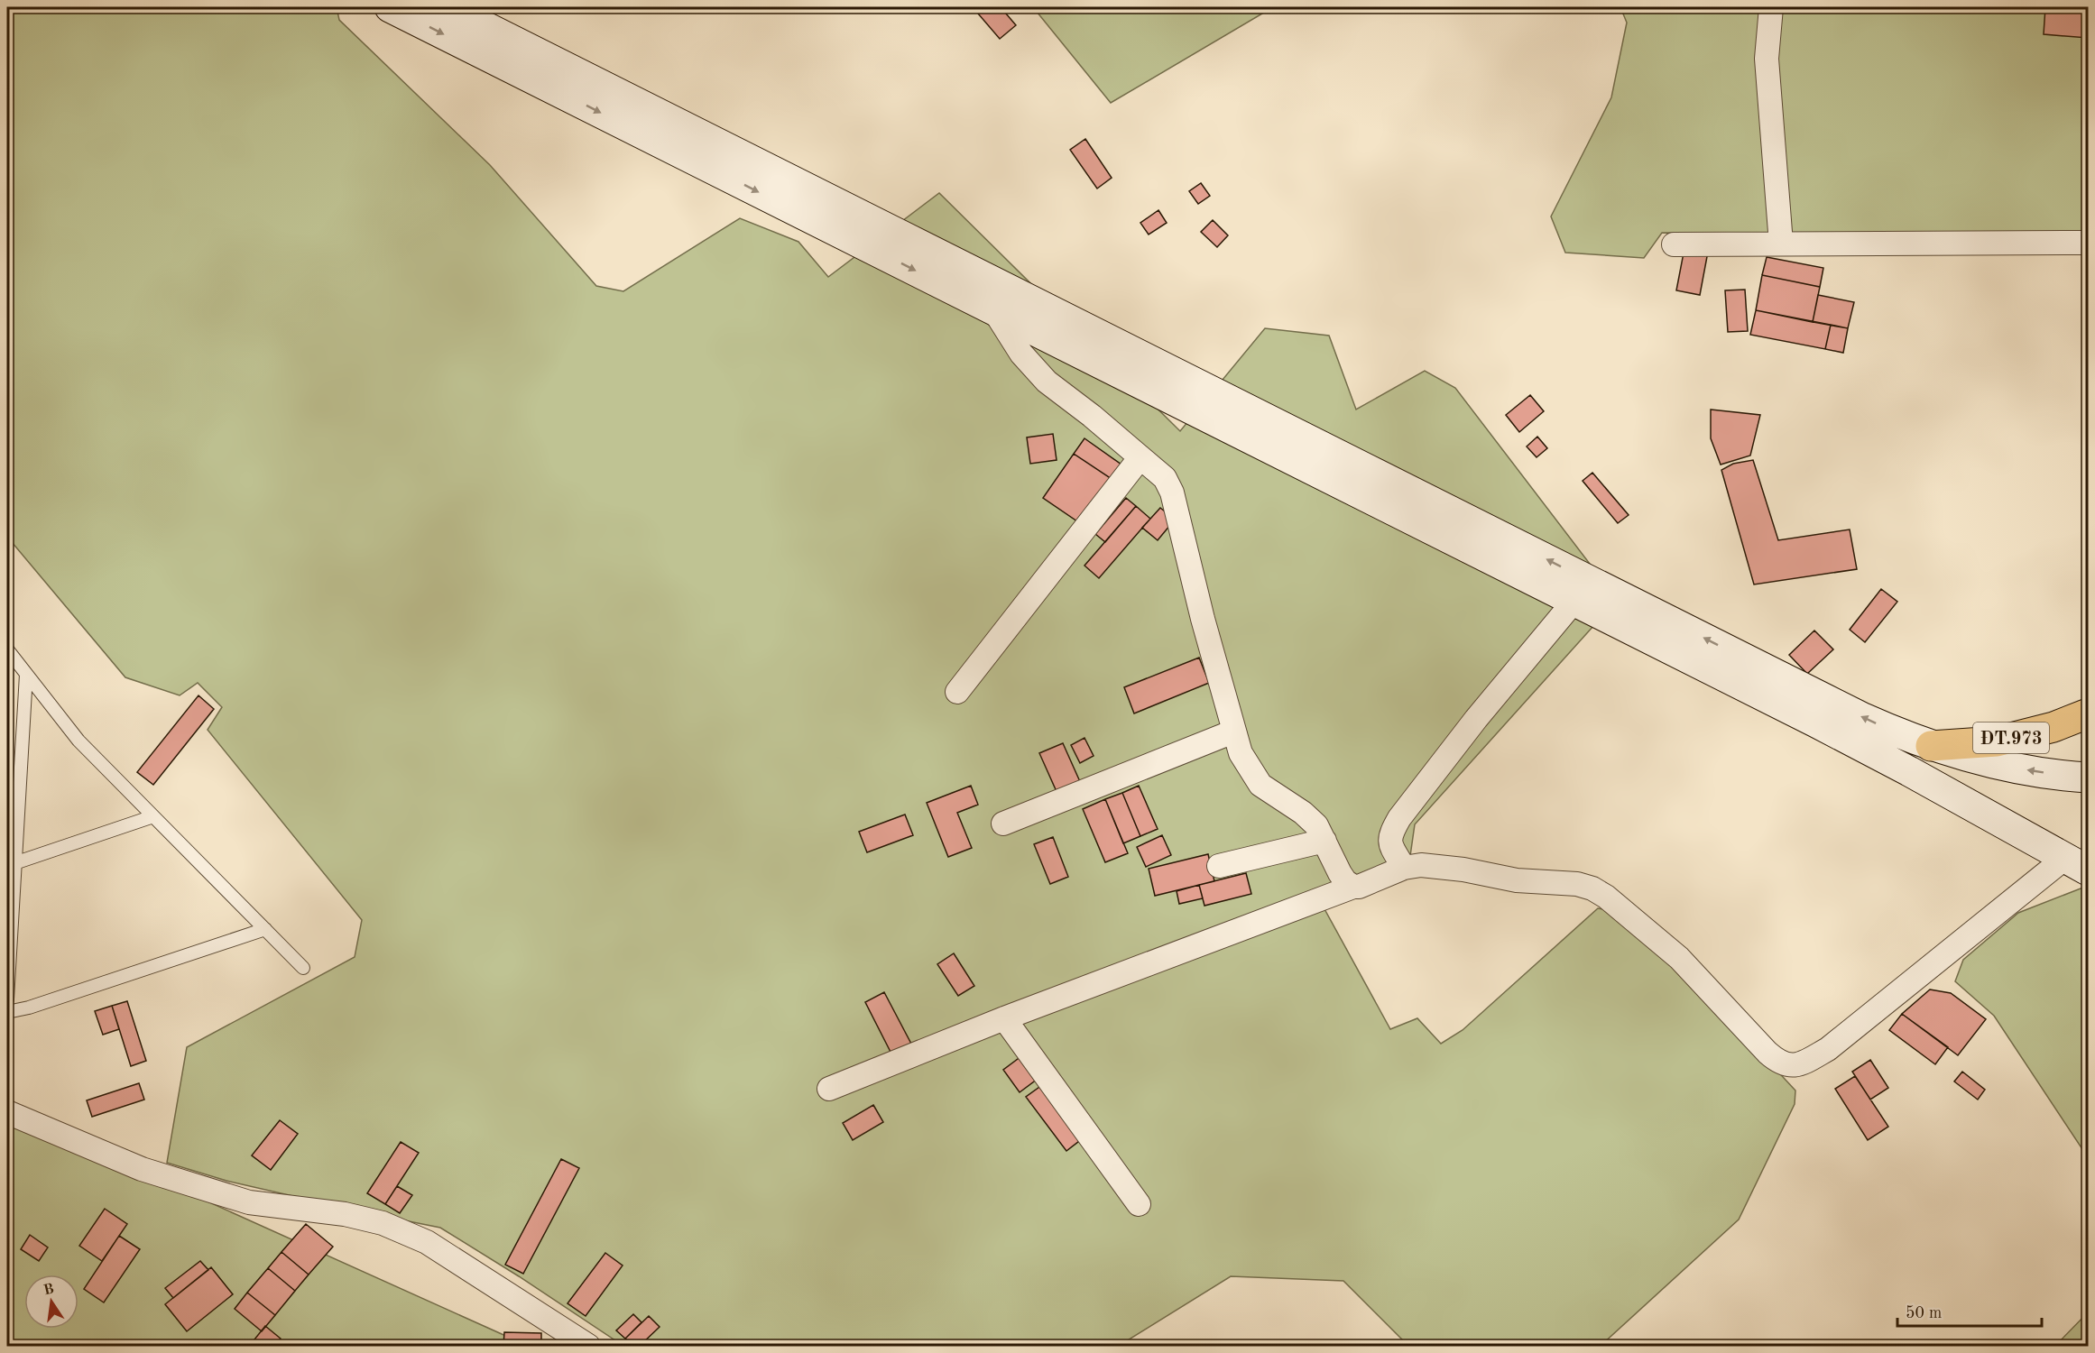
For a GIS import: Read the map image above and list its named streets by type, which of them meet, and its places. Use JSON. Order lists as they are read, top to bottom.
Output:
{
  "streets": {
    "main road": ["ĐT.973"]
  },
  "scale_bar": "50 m",
  "north": "top"
}
